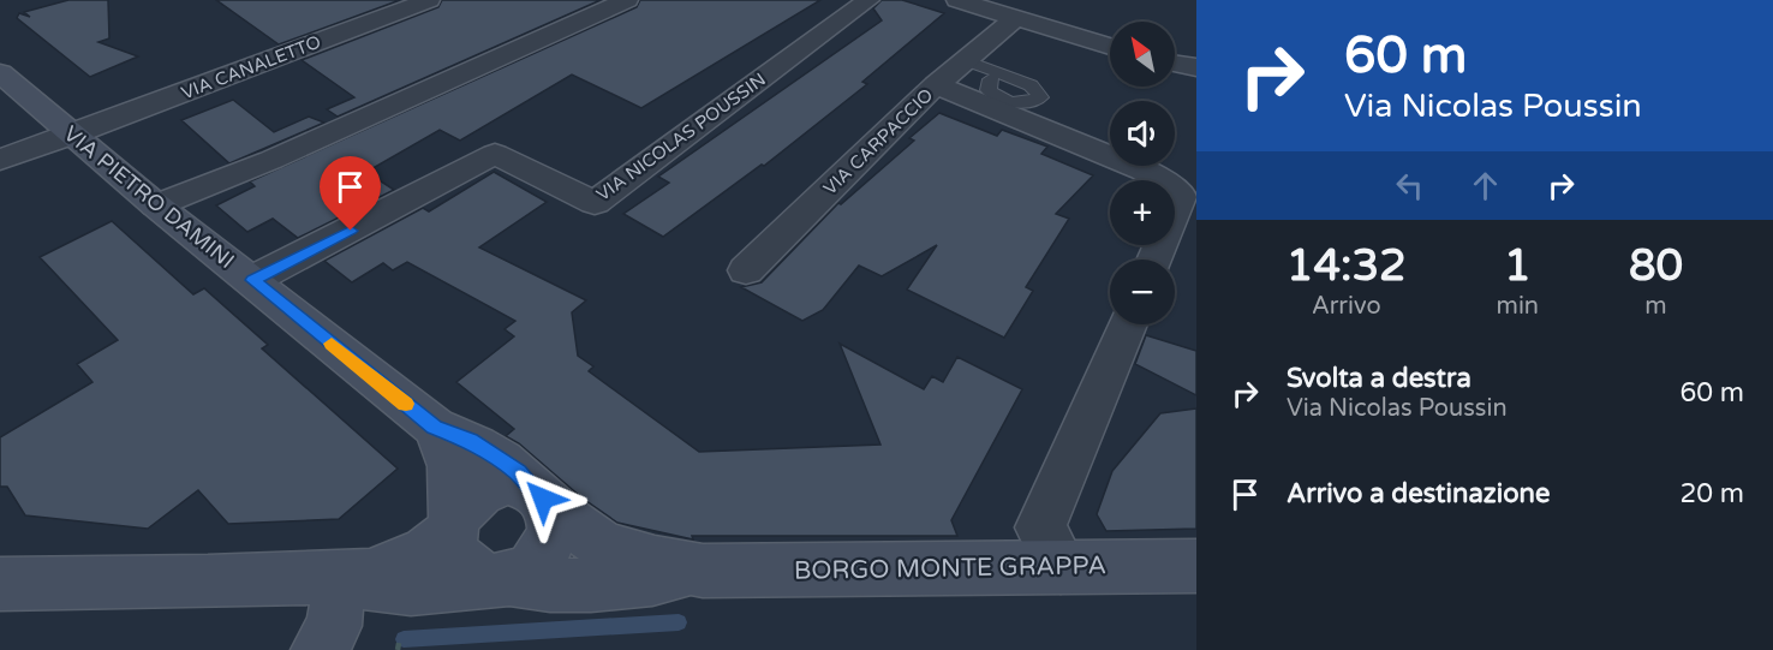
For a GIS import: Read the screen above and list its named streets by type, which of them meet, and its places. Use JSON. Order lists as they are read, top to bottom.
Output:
{
  "streets": {
    "street": [
      "VIA CANALETTO",
      "VIA NICOLAS POUSSIN",
      "VIA CARPACCIO",
      "VIA PIETRO DAMINI",
      "BORGO MONTE GRAPPA"
    ]
  },
  "crossings": [
    ["VIA CANALETTO", "VIA PIETRO DAMINI"],
    ["VIA NICOLAS POUSSIN", "VIA PIETRO DAMINI"],
    ["VIA PIETRO DAMINI", "BORGO MONTE GRAPPA"]
  ],
  "north": "top left",
  "page": {
    "turn": ["60 m", "Via Nicolas Poussin"],
    "map_buttons": ["+", "−"],
    "eta": [
      "14:32",
      "Arrivo",
      "1",
      "min",
      "80",
      "m"
    ],
    "list": [
      {
        "name": "Svolta a destra",
        "note": "Via Nicolas Poussin",
        "value": "60 m"
      },
      {
        "name": "Arrivo a destinazione",
        "value": "20 m"
      }
    ]
  }
}
